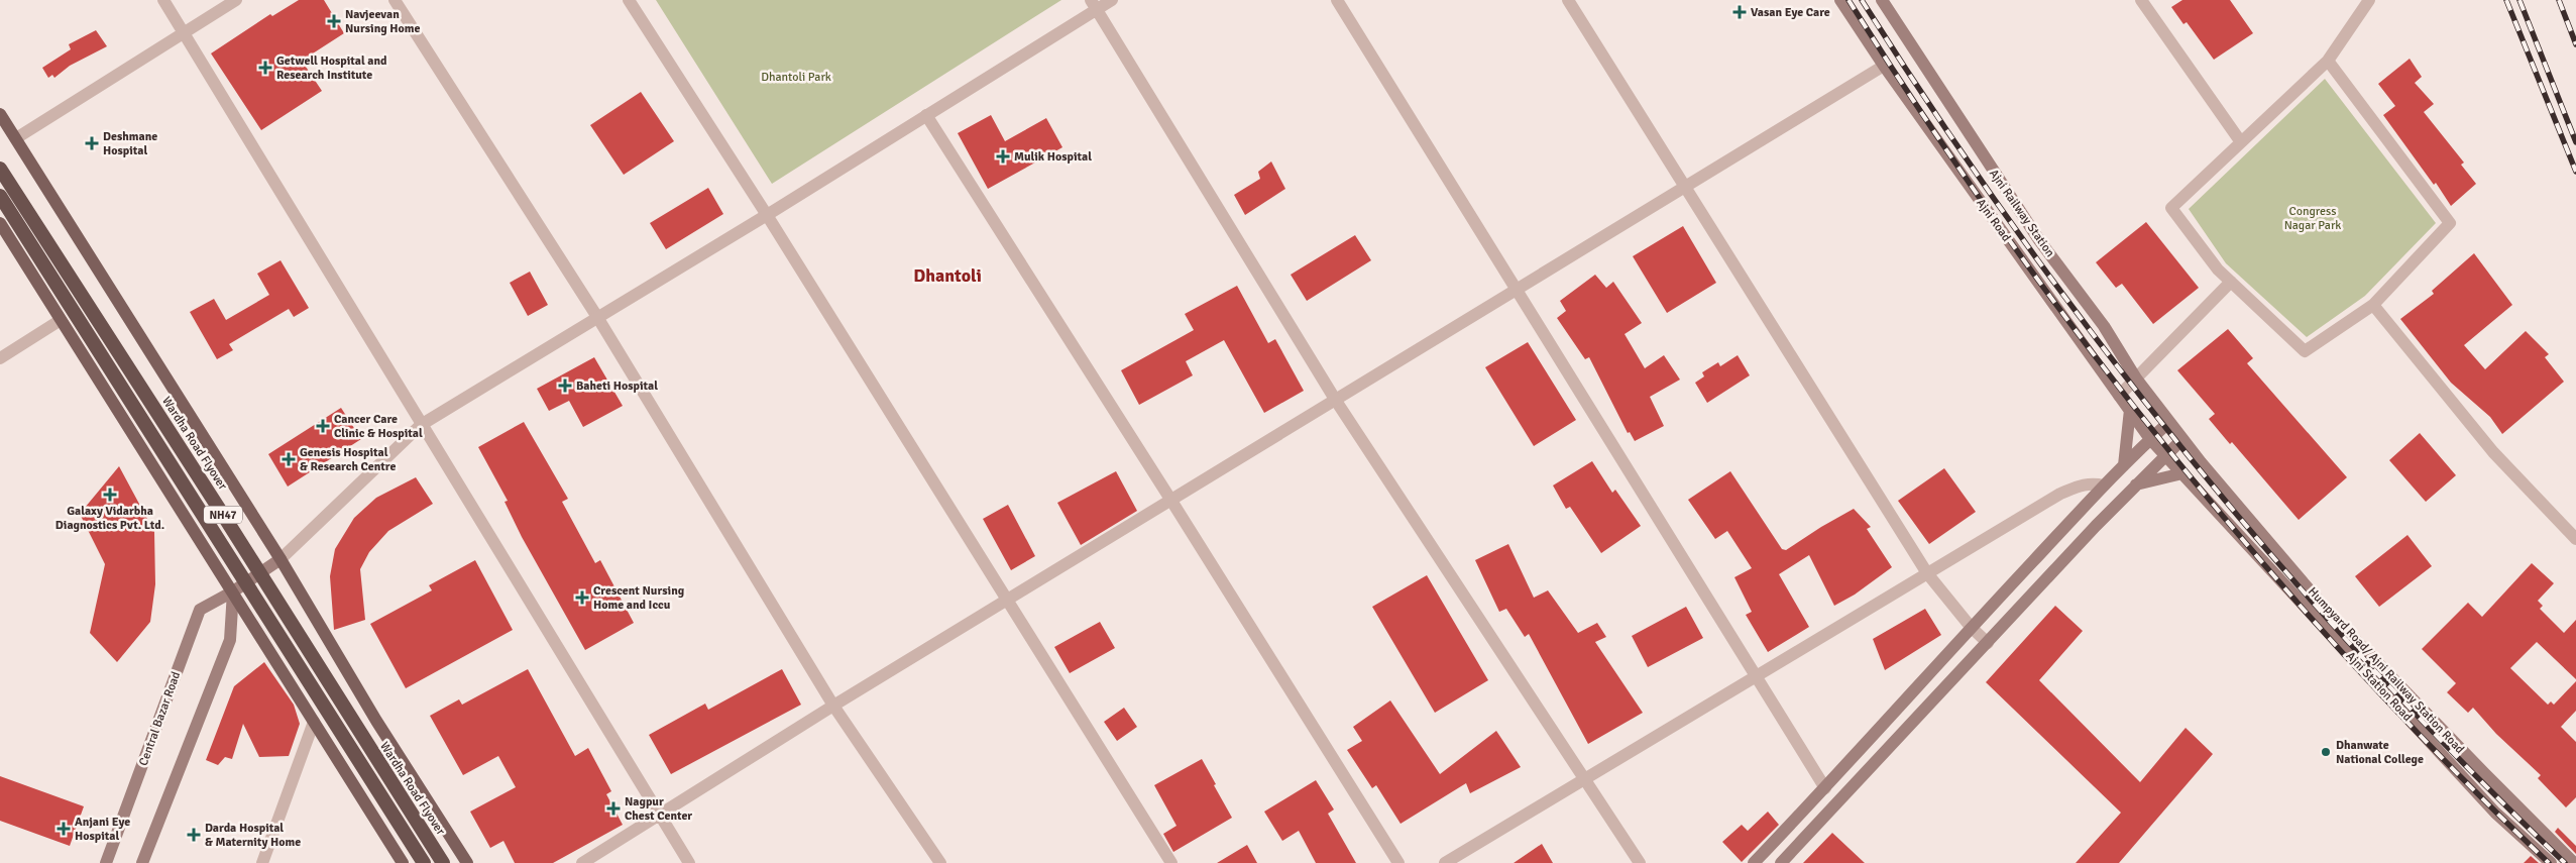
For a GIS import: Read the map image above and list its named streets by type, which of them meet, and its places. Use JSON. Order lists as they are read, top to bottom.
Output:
{
  "streets": {
    "highway": ["Wardha Road Flyover", "NH47"],
    "main road": [
      "Ajni Railway Station",
      "Ajni Road",
      "Humpyard Road/ Ajni Railway Station Road",
      "Ajni Station Road",
      "Central Bazar Road"
    ]
  },
  "crossings": [
    ["Ajni Railway Station", "Humpyard Road/ Ajni Railway Station Road"],
    ["Ajni Road", "Ajni Station Road"]
  ],
  "districts": ["Dhantoli"],
  "parks": ["Dhantoli Park", "Congress Nagar Park"],
  "places": {
    "health": [
      "Vasan Eye Care",
      "Navjeevan Nursing Home",
      "Getwell Hospital and Research Institute",
      "Deshmane Hospital",
      "Mulik Hospital",
      "Baheti Hospital",
      "Cancer Care Clinic & Hospital",
      "Genesis Hospital & Research Centre",
      "Galaxy Vidarbha Diagnostics Pvt. Ltd.",
      "Crescent Nursing Home and Iccu",
      "Nagpur Chest Center",
      "Anjani Eye Hospital",
      "Darda Hospital & Maternity Home"
    ],
    "other": ["Dhanwate National College"]
  }
}
